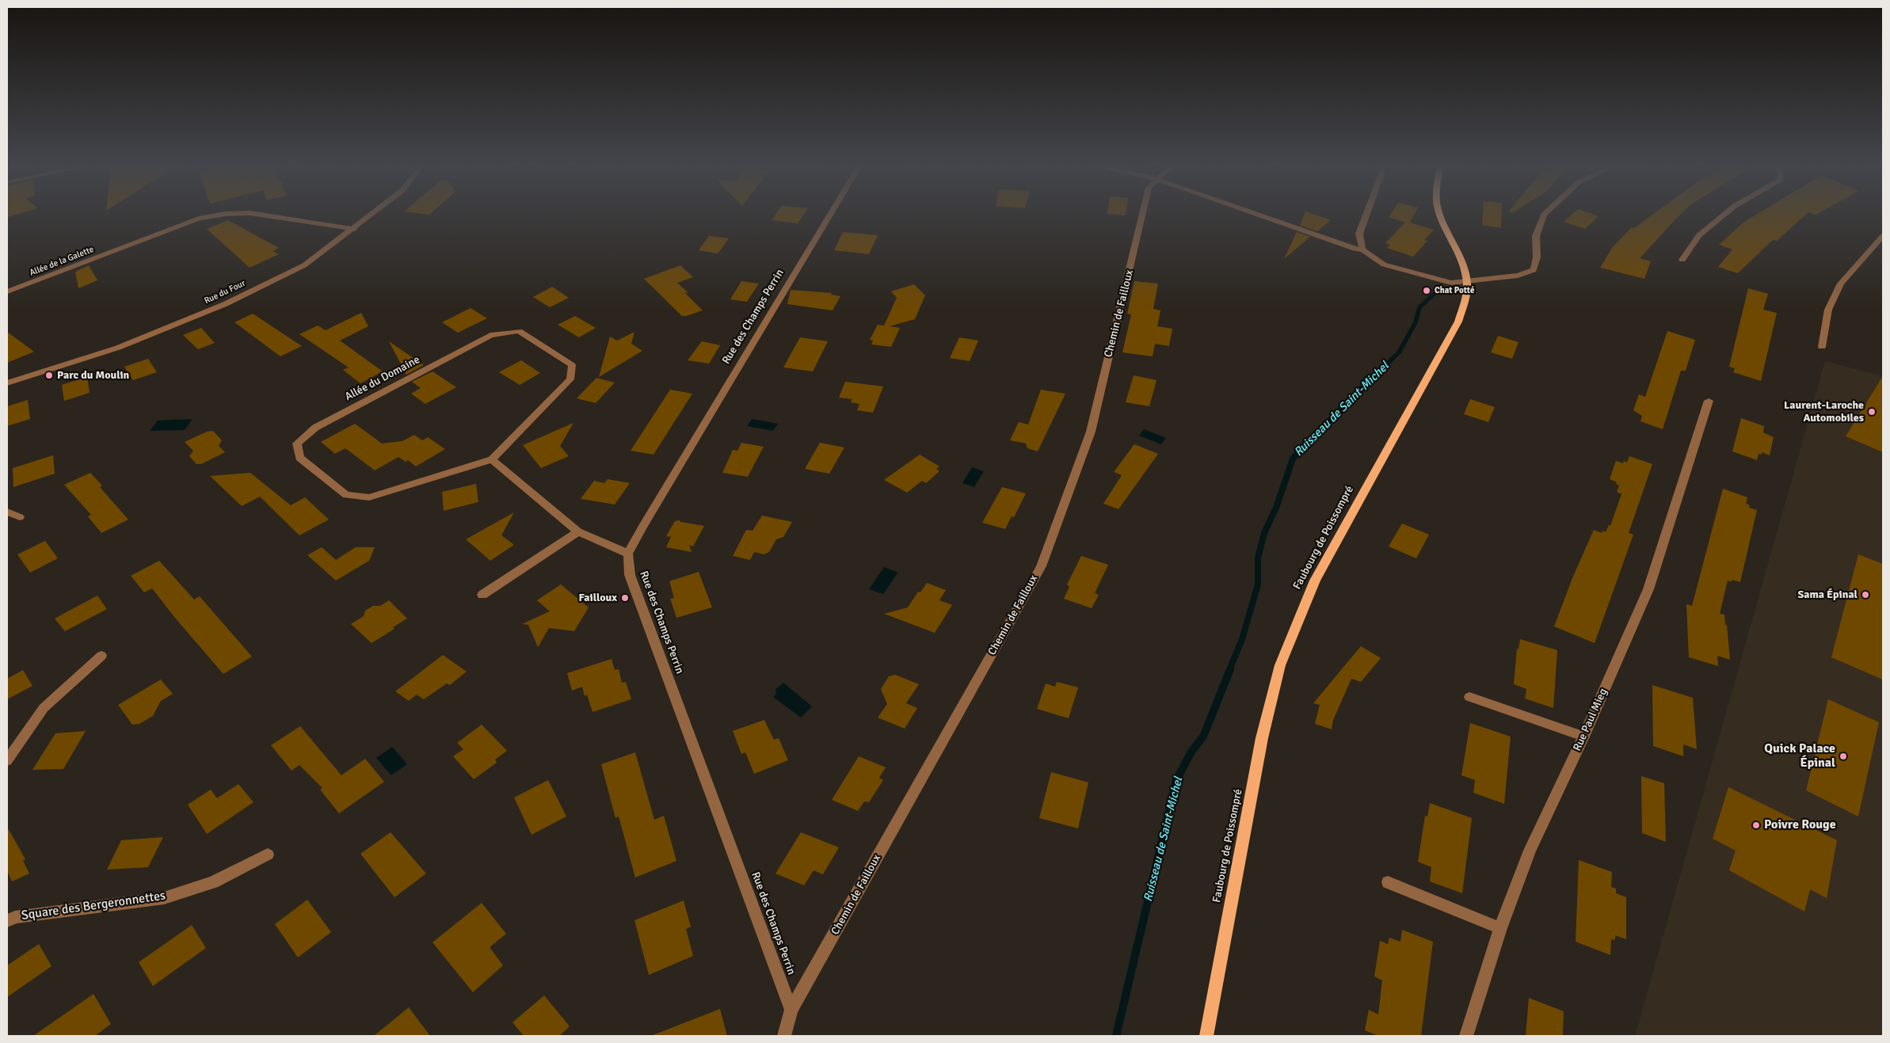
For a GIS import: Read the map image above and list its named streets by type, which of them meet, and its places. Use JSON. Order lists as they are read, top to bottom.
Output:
{
  "streets": {
    "main road": ["Faubourg de Poissompré"],
    "street": [
      "Allée de la Galette",
      "Rue du Four",
      "Chemin de Failloux",
      "Rue des Champs Perrin",
      "Allée du Domaine",
      "Rue Paul Mieg",
      "Square des Bergeronnettes"
    ]
  },
  "crossings": [
    ["Allée de la Galette", "Rue du Four"],
    ["Chemin de Failloux", "Rue des Champs Perrin"]
  ],
  "water": ["Ruisseau de Saint-Michel"],
  "places": [
    "Chat Potté",
    "Parc du Moulin",
    "Laurent-Laroche Automobiles",
    "Sama Épinal",
    "Failloux",
    "Quick Palace Épinal",
    "Poivre Rouge"
  ]
}
